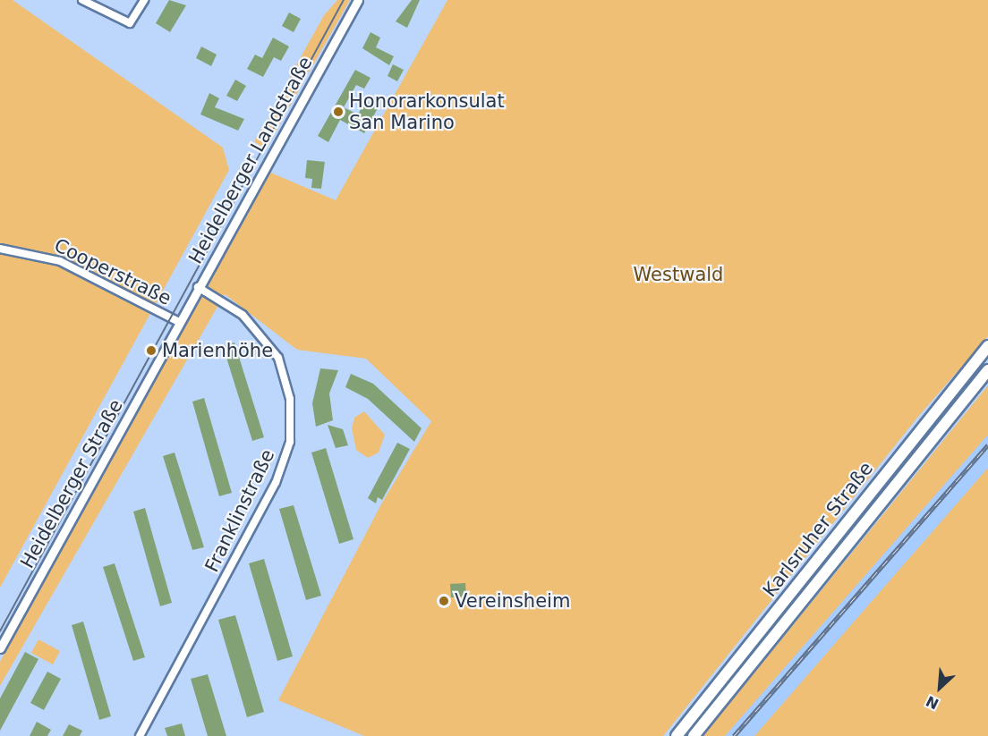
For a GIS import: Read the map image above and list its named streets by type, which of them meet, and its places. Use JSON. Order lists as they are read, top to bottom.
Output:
{
  "streets": {
    "main road": ["Karlsruher Straße"],
    "street": [
      "Heidelberger Landstraße",
      "Cooperstraße",
      "Heidelberger Straße",
      "Franklinstraße"
    ]
  },
  "crossings": [
    ["Heidelberger Landstraße", "Cooperstraße"],
    ["Heidelberger Landstraße", "Heidelberger Straße"],
    ["Heidelberger Landstraße", "Franklinstraße"]
  ],
  "parks": ["Westwald"],
  "places": ["Honorarkonsulat San Marino", "Marienhöhe", "Vereinsheim"],
  "north": "bottom left"
}
